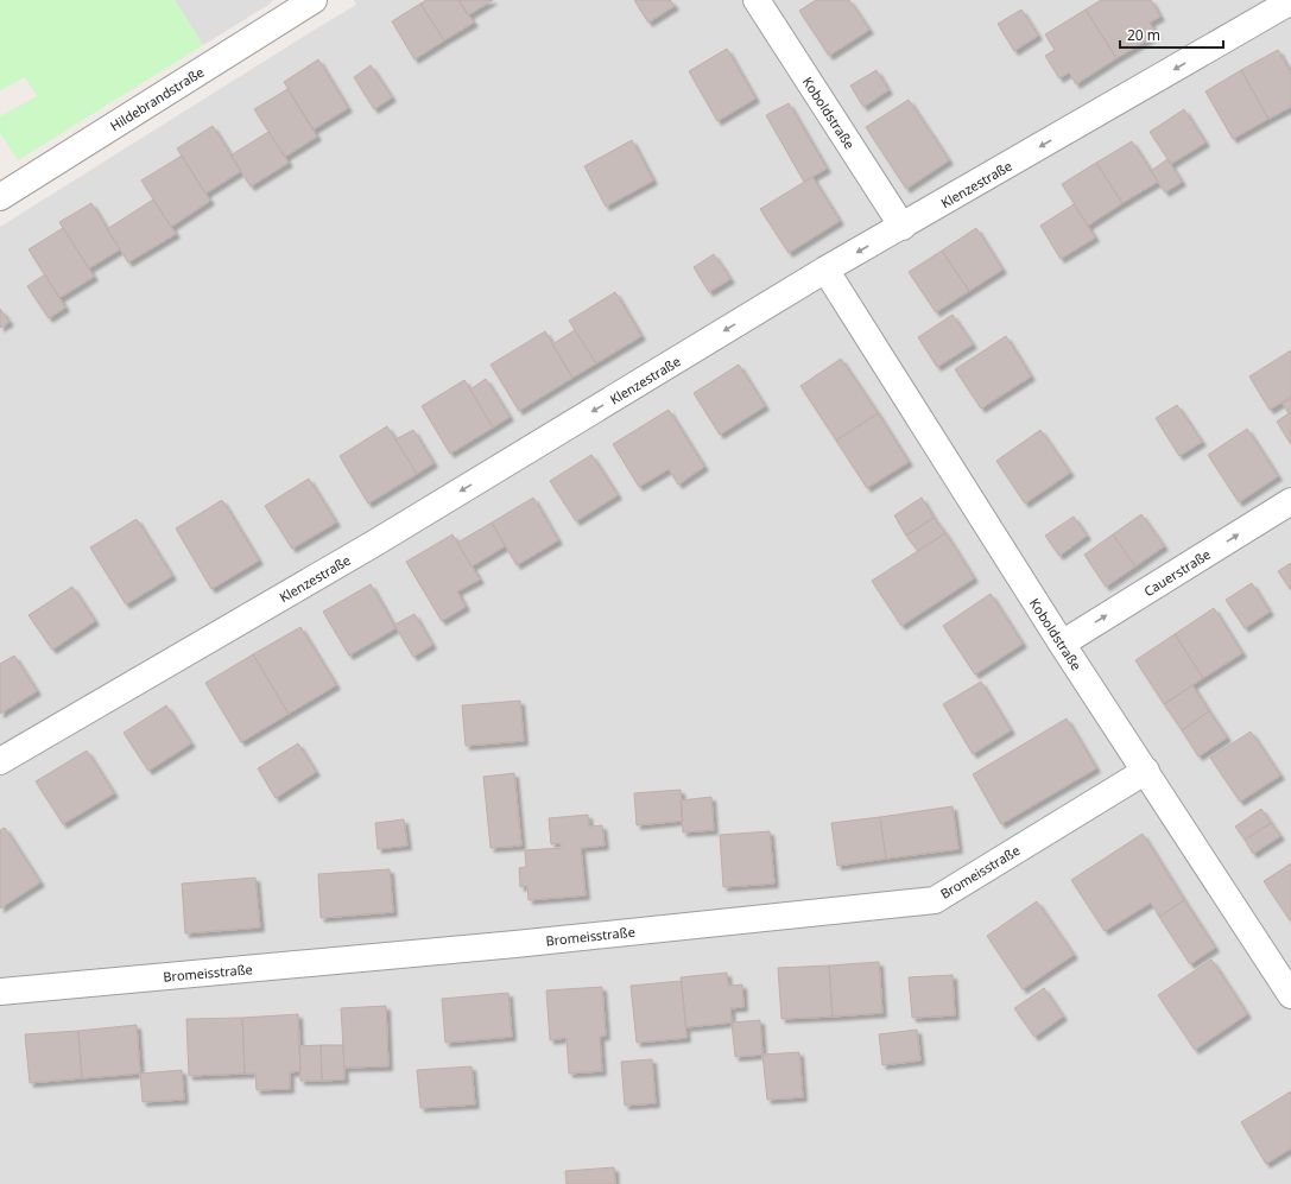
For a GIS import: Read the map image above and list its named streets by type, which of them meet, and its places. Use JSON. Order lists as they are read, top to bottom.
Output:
{
  "streets": {
    "street": [
      "Hildebrandstraße",
      "Koboldstraße",
      "Klenzestraße",
      "Cauerstraße",
      "Bromeisstraße"
    ]
  },
  "crossings": [
    ["Koboldstraße", "Klenzestraße"],
    ["Koboldstraße", "Cauerstraße"],
    ["Koboldstraße", "Bromeisstraße"]
  ],
  "one_way": ["Klenzestraße", "Cauerstraße"],
  "scale_bar": "20 m"
}
